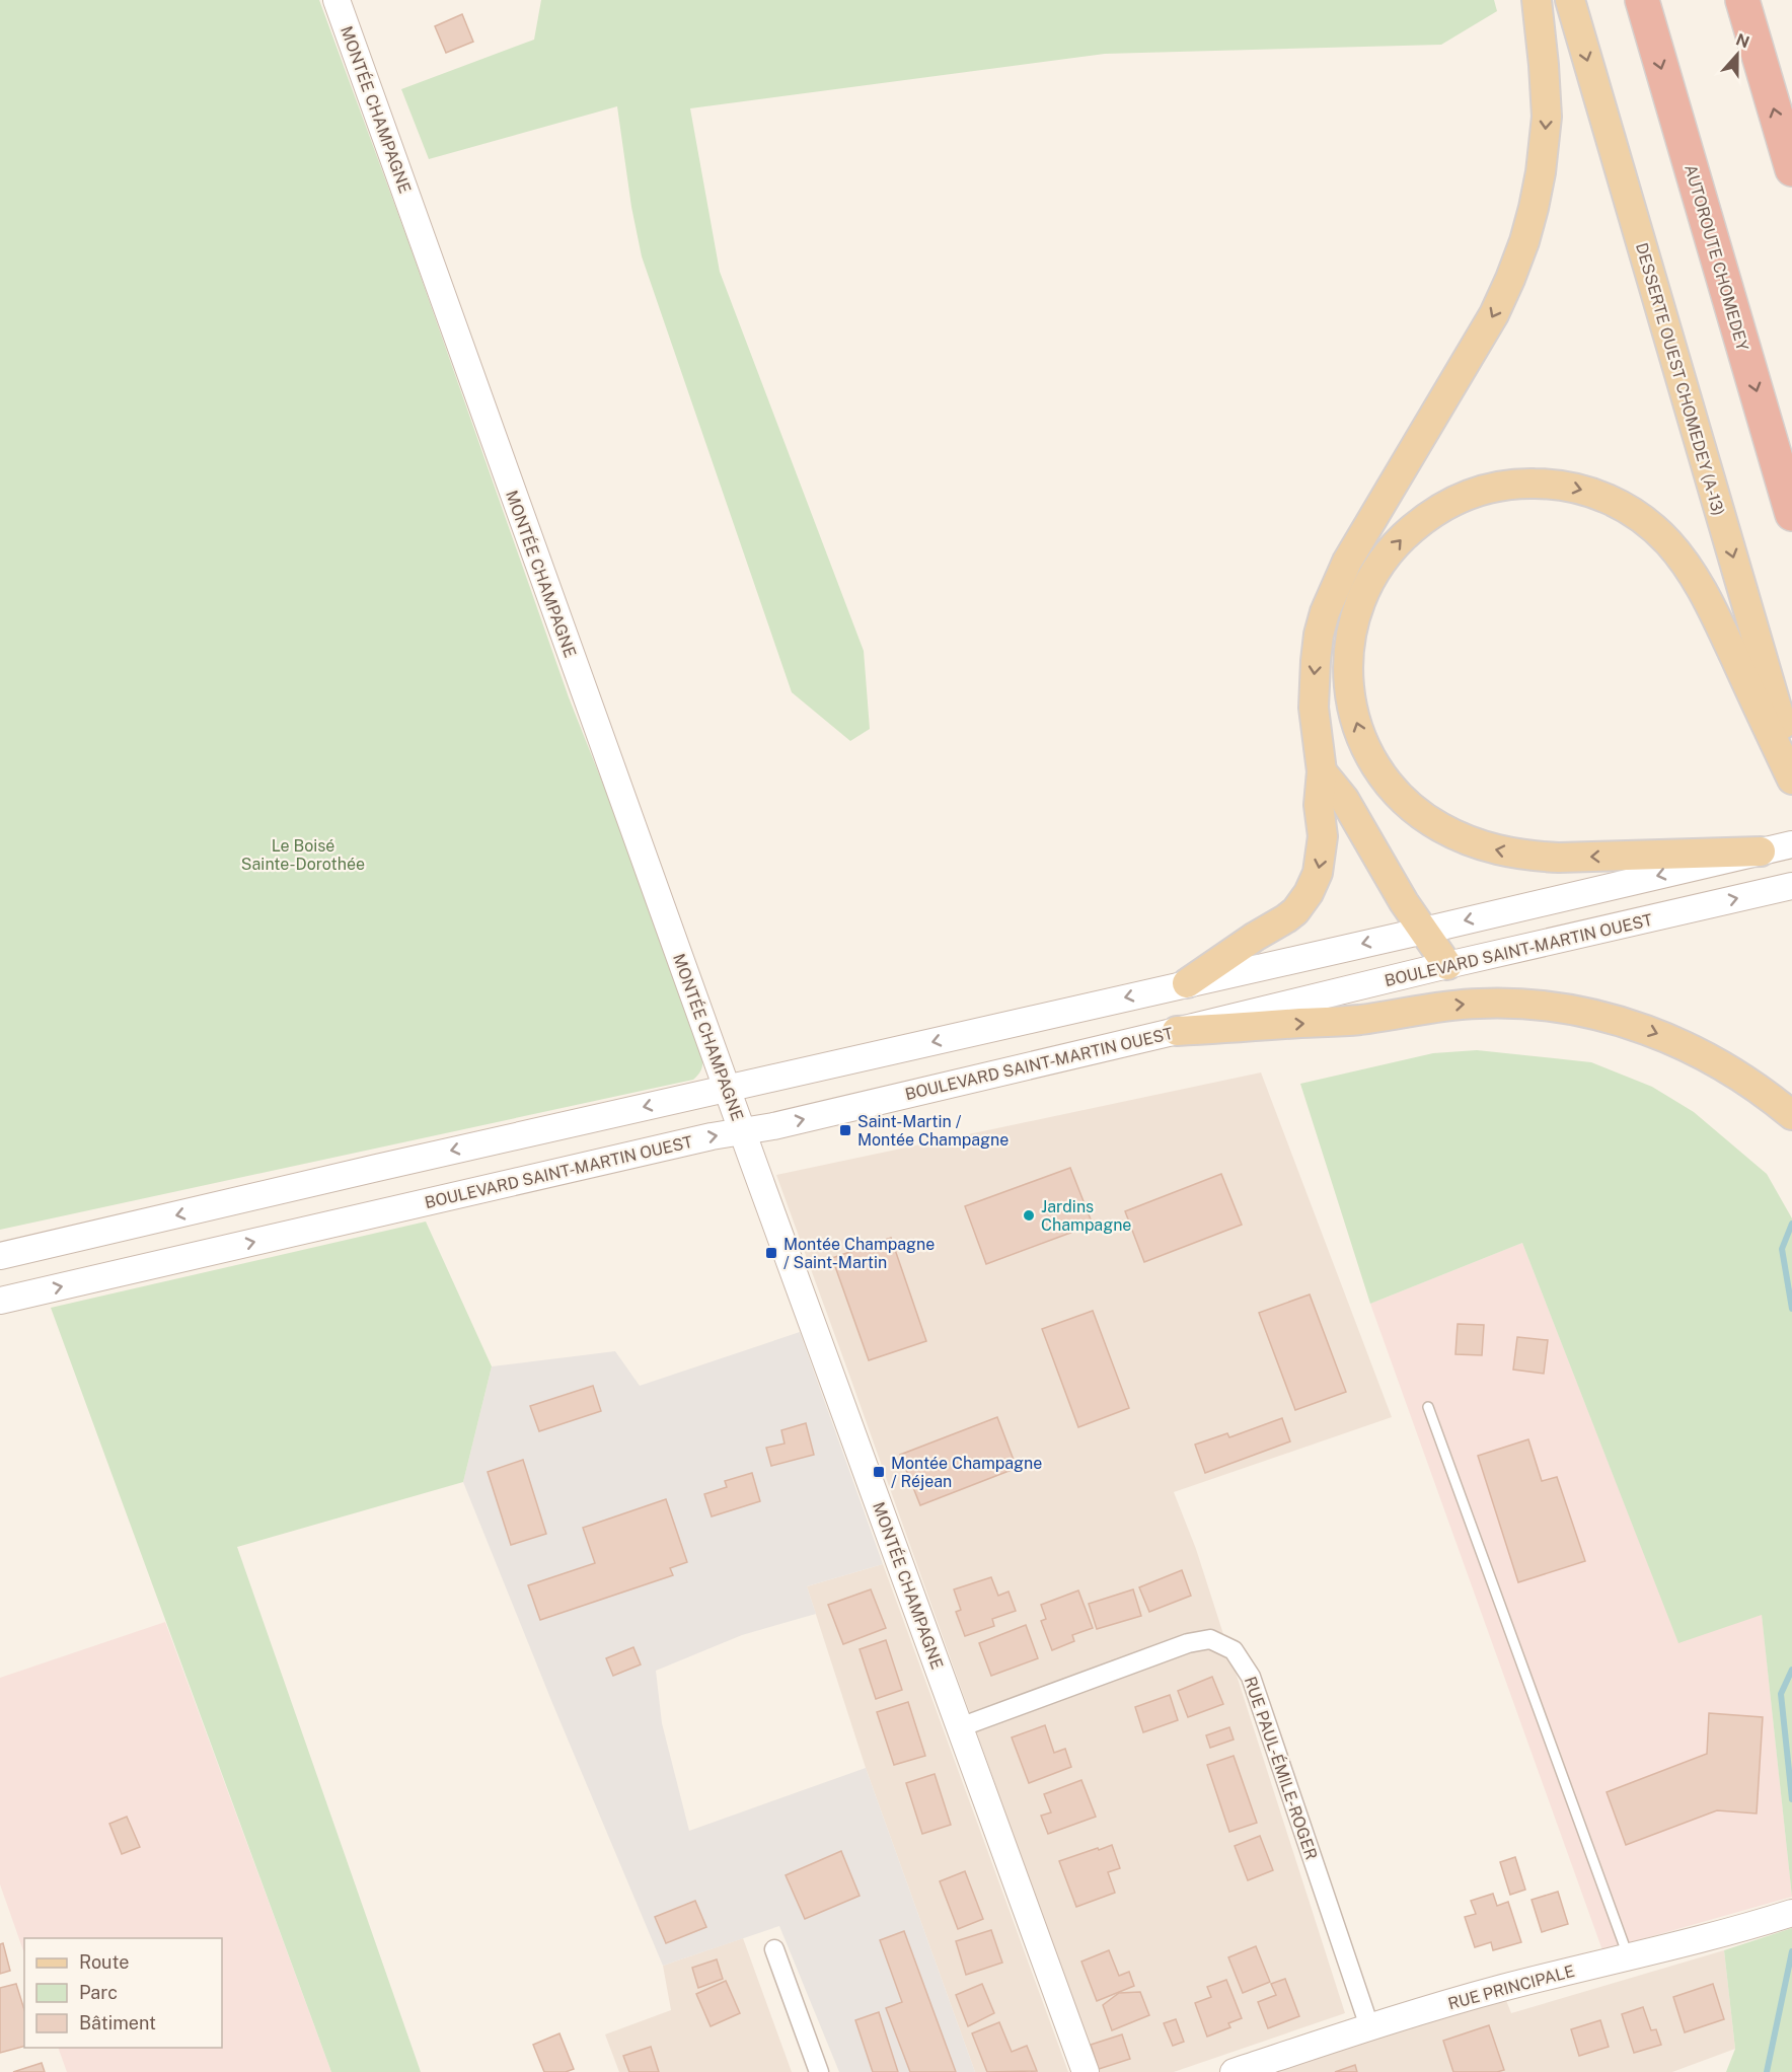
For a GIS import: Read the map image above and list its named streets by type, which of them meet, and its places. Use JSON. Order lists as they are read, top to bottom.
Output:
{
  "streets": {
    "highway": ["AUTOROUTE CHOMEDEY"],
    "main road": [
      "MONTÉE CHAMPAGNE",
      "DESSERTE OUEST CHOMEDEY (A-13)",
      "BOULEVARD SAINT-MARTIN OUEST",
      "RUE PRINCIPALE"
    ],
    "street": ["RUE PAUL-ÉMILE-ROGER"]
  },
  "crossings": [
    ["MONTÉE CHAMPAGNE", "BOULEVARD SAINT-MARTIN OUEST"],
    ["MONTÉE CHAMPAGNE", "RUE PAUL-ÉMILE-ROGER"],
    ["RUE PAUL-ÉMILE-ROGER", "RUE PRINCIPALE"]
  ],
  "one_way": ["DESSERTE OUEST CHOMEDEY (A-13)"],
  "parks": ["Le Boisé Sainte-Dorothée"],
  "places": {
    "transit": ["Saint-Martin / Montée Champagne", "Montée Champagne / Saint-Martin", "Montée Champagne / Réjean"],
    "other": ["Jardins Champagne"]
  },
  "legend": ["Route", "Parc", "Bâtiment"],
  "north": "top"
}
